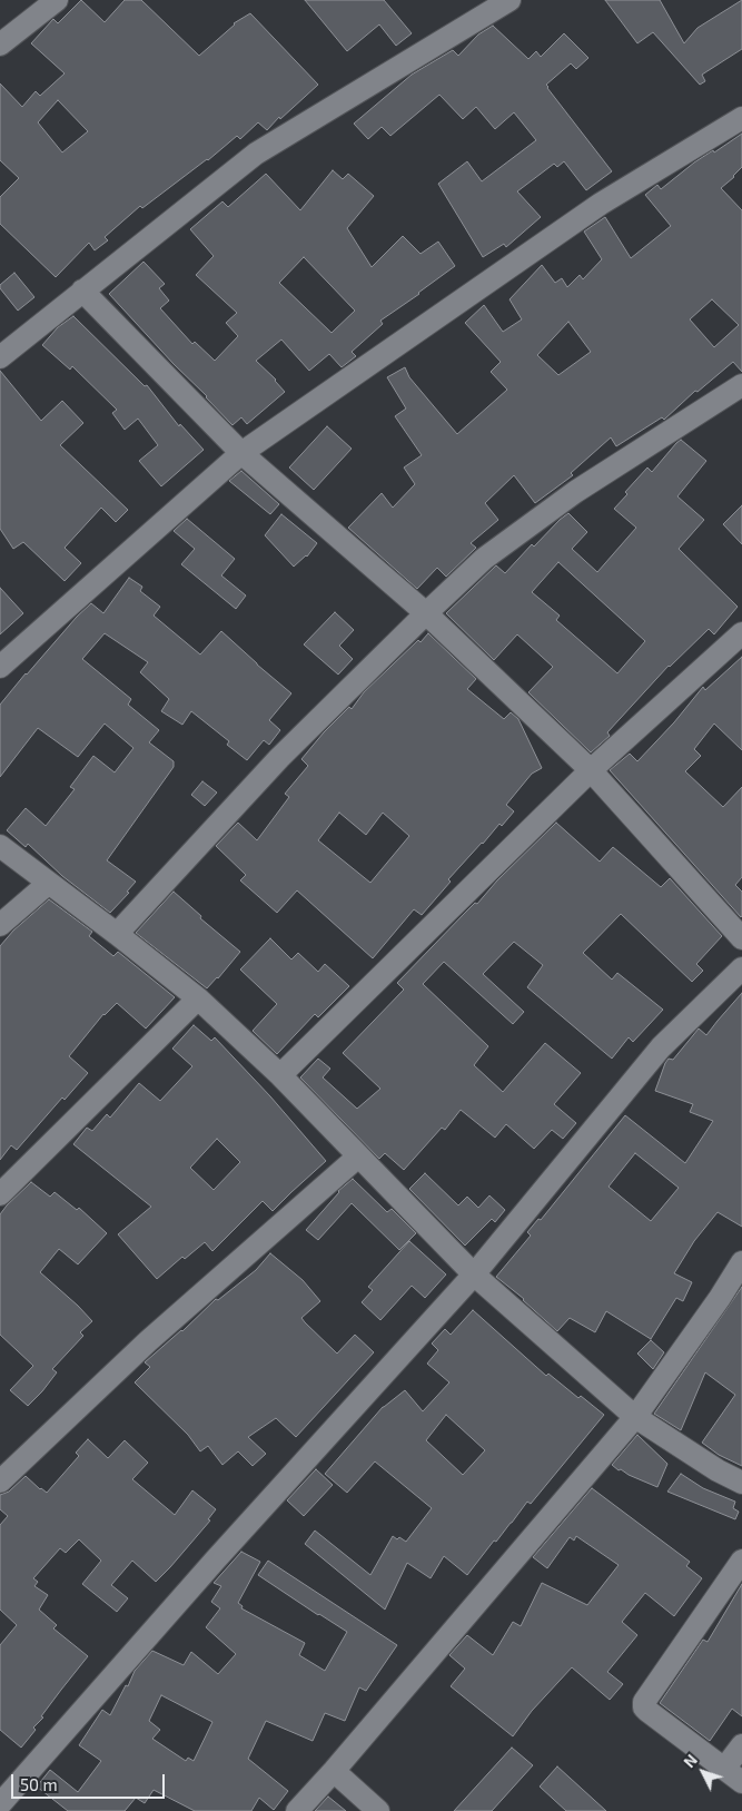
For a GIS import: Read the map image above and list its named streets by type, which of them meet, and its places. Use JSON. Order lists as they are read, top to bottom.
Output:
{
  "scale_bar": "50 m",
  "north": "top left"
}
